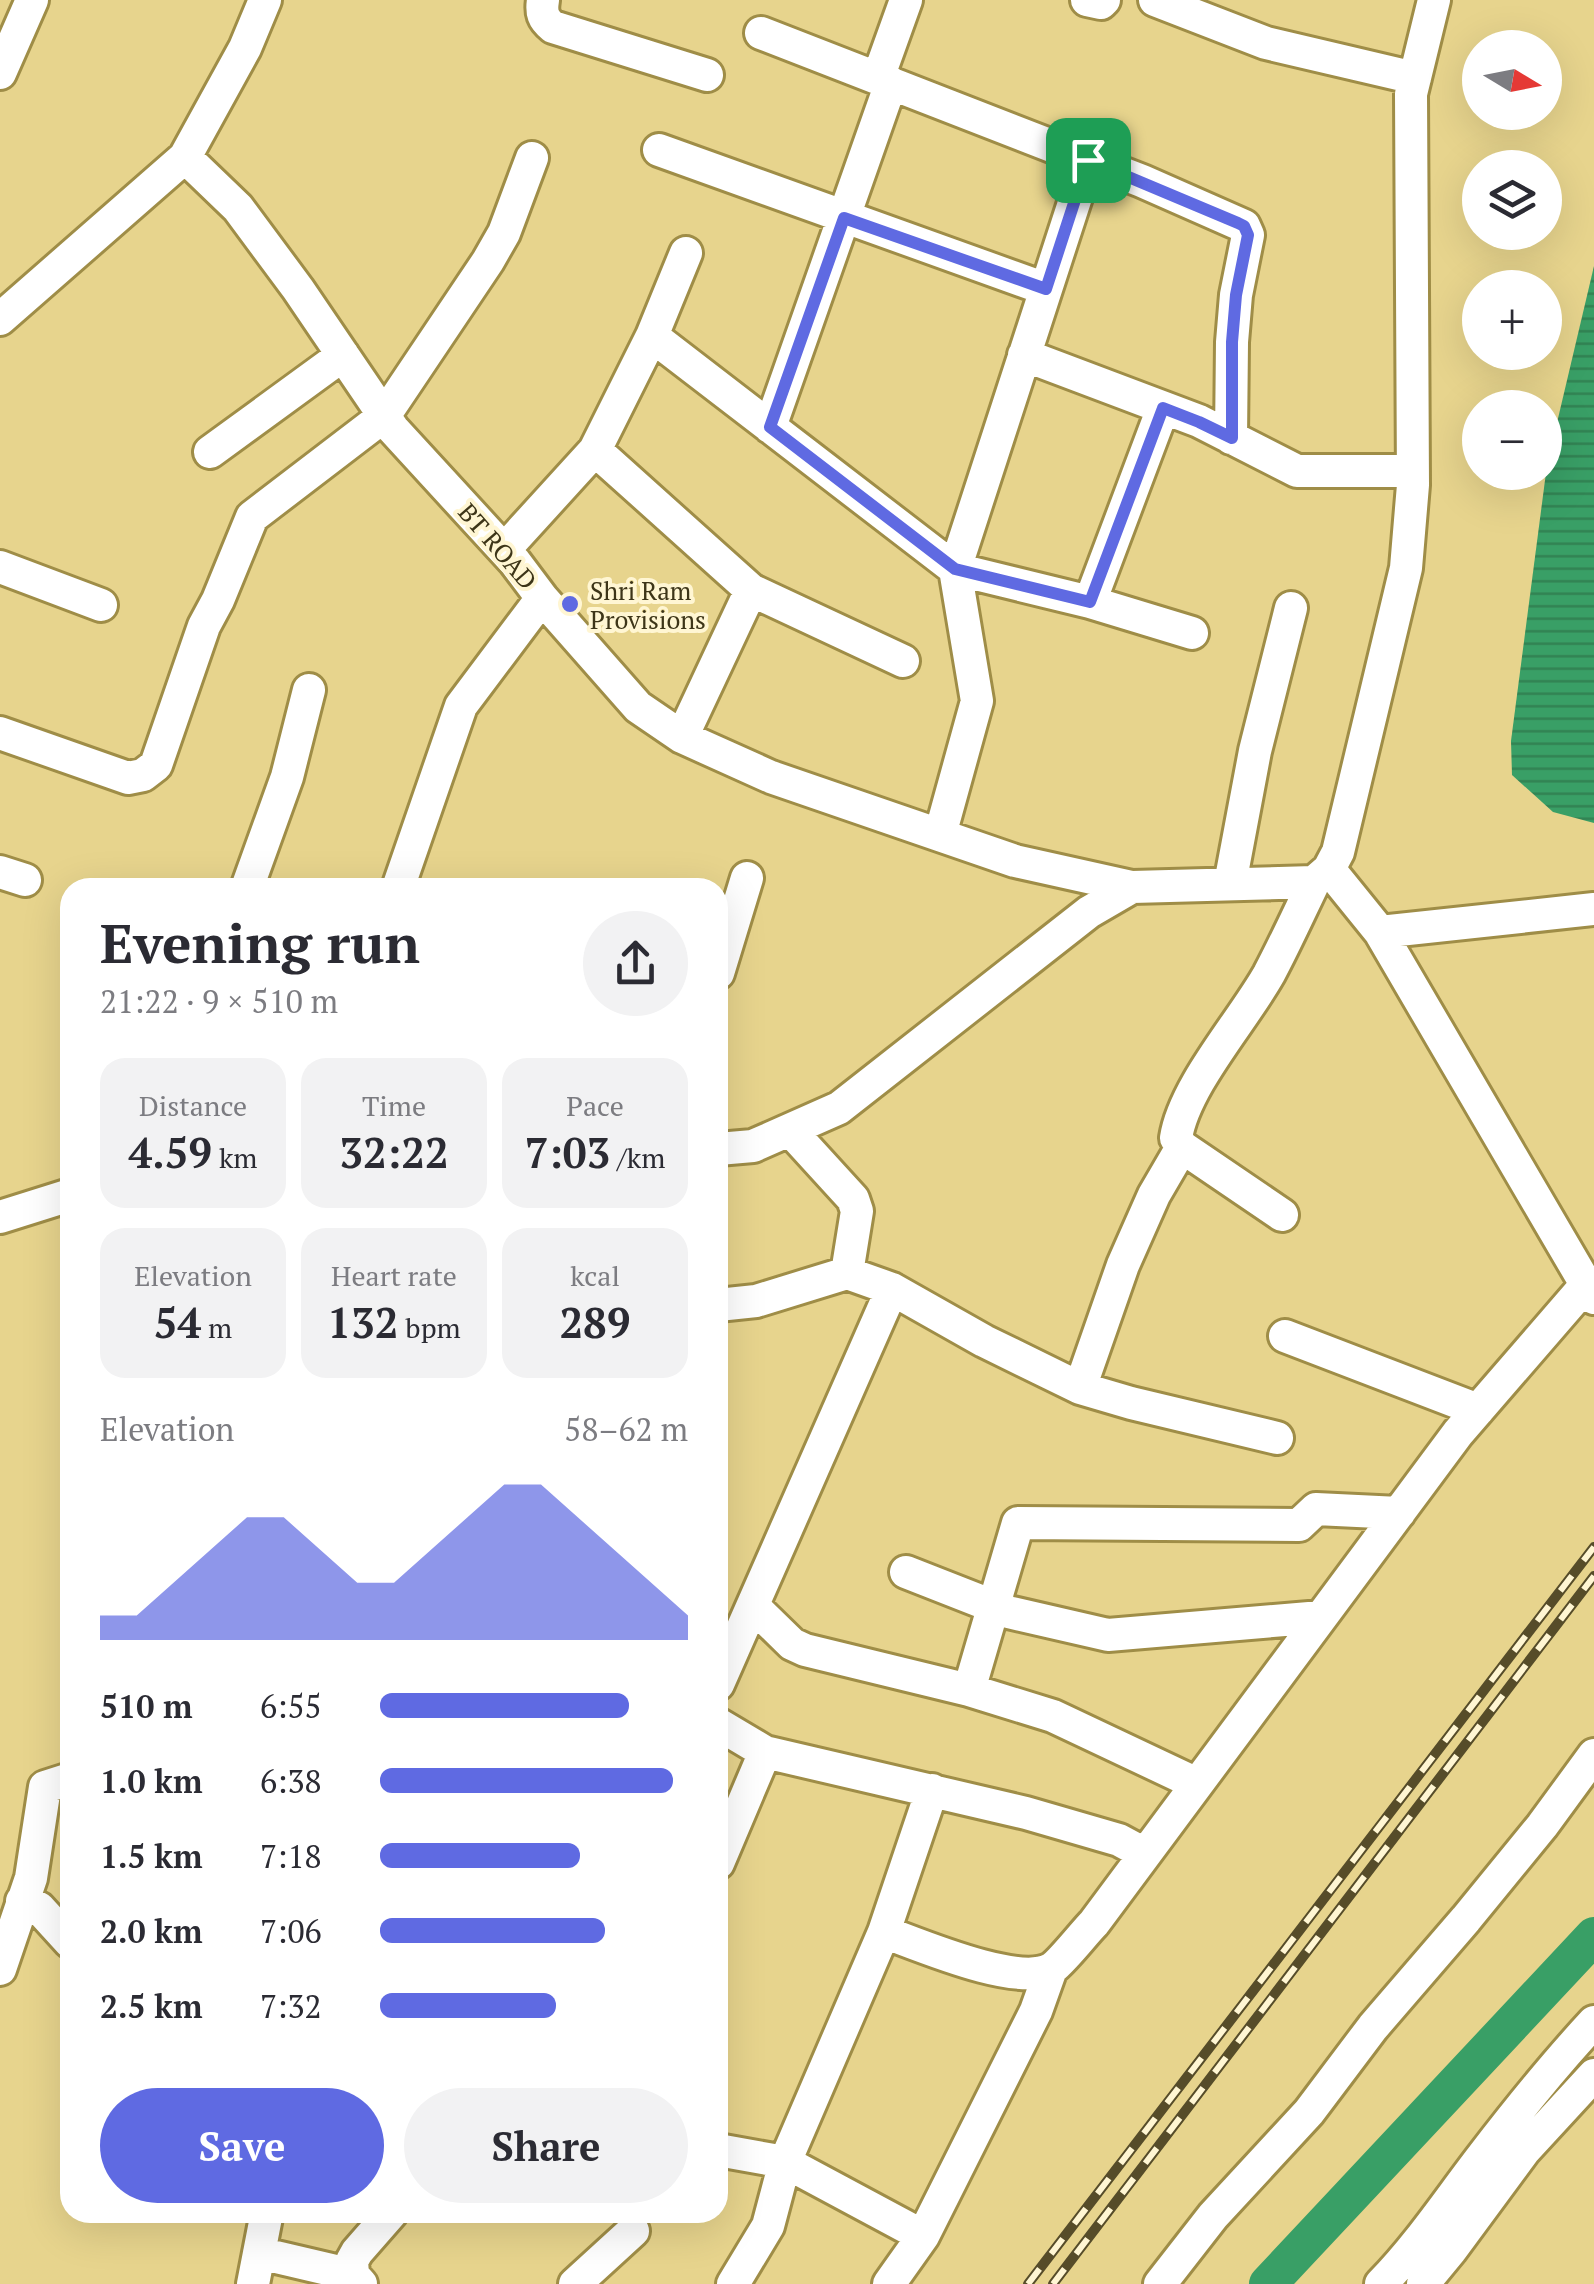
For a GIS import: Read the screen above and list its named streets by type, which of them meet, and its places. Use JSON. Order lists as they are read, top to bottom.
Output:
{
  "streets": {
    "street": ["BT ROAD"]
  },
  "places": ["Shri Ram Provisions"],
  "north": "right",
  "page": {
    "map_buttons": ["+", "−"],
    "heading": ["Evening run", "21:22 · 9 × 510 m"],
    "stats": [
      ["Distance", "4.59 km"],
      ["Time", "32:22"],
      ["Pace", "7:03 /km"],
      ["Elevation", "54 m"],
      ["Heart rate", "132 bpm"],
      ["kcal", "289"]
    ],
    "chart": ["Elevation", "58–62 m"],
    "list": [
      {
        "name": "510 m",
        "note": "6:55"
      },
      {
        "name": "1.0 km",
        "note": "6:38"
      },
      {
        "name": "1.5 km",
        "note": "7:18"
      },
      {
        "name": "2.0 km",
        "note": "7:06"
      },
      {
        "name": "2.5 km",
        "note": "7:32"
      }
    ],
    "buttons": ["Save", "Share"]
  }
}
